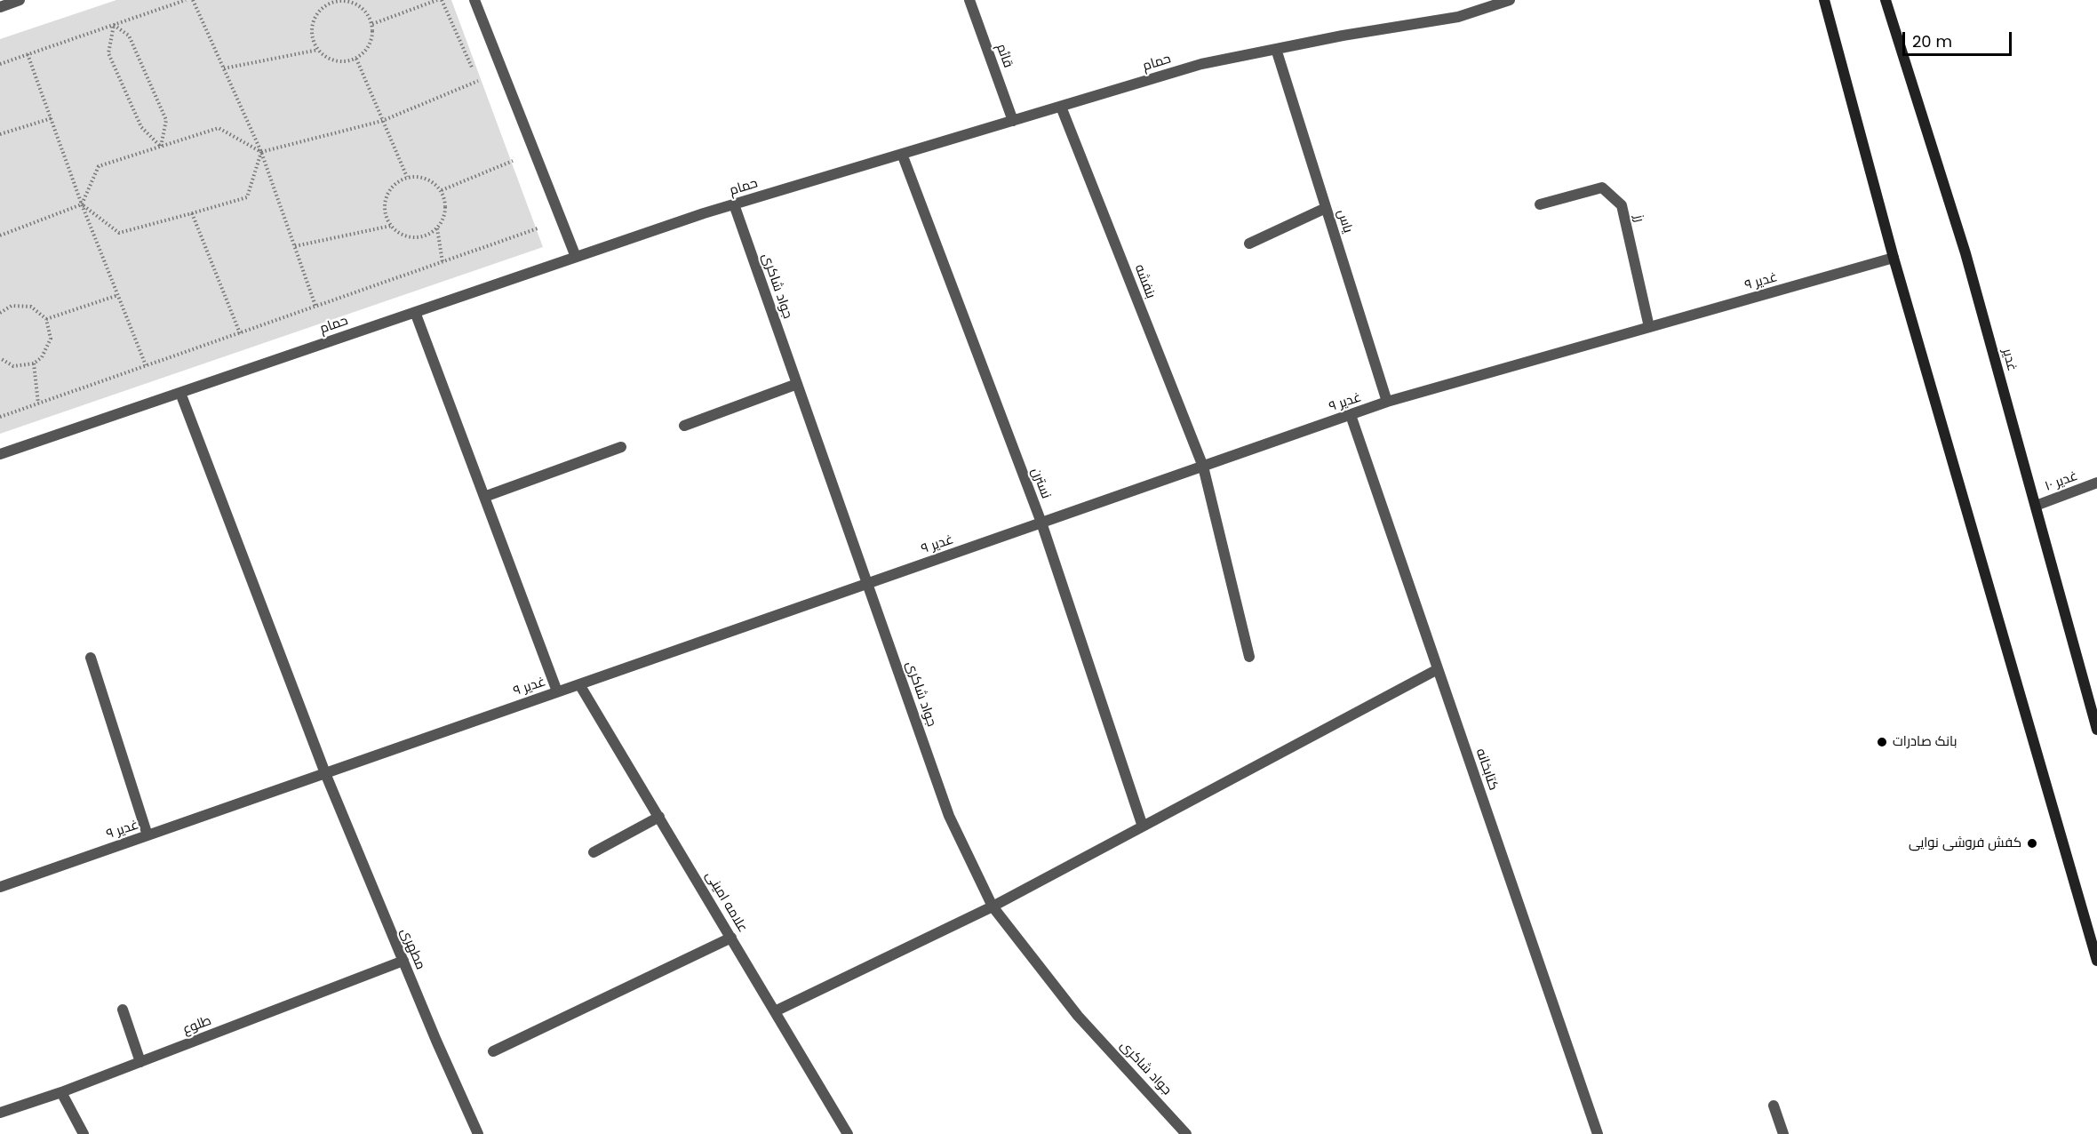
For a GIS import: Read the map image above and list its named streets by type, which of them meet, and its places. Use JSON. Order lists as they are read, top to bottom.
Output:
{
  "streets": {
    "main road": ["غدیر"],
    "street": [
      "قائم",
      "حمام",
      "رز",
      "یاس",
      "بنفشه",
      "غدیر ۹",
      "جواد شاکری",
      "غدیر ۱۰",
      "نسترن",
      "کتابخانه",
      "علامه امینی",
      "مطهری",
      "طلوع"
    ]
  },
  "crossings": [
    ["قائم", "حمام"],
    ["حمام", "یاس"],
    ["حمام", "بنفشه"],
    ["حمام", "جواد شاکری"],
    ["حمام", "نسترن"],
    ["حمام", "مطهری"],
    ["رز", "غدیر ۹"],
    ["یاس", "غدیر ۹"],
    ["بنفشه", "غدیر ۹"],
    ["غدیر ۹", "جواد شاکری"],
    ["غدیر ۹", "نسترن"],
    ["غدیر ۹", "کتابخانه"],
    ["غدیر ۹", "علامه امینی"],
    ["غدیر ۹", "مطهری"],
    ["غدیر", "غدیر ۱۰"],
    ["مطهری", "طلوع"]
  ],
  "places": ["بانک صادرات", "کفش فروشی نوایی"],
  "scale_bar": "20 m"
}
